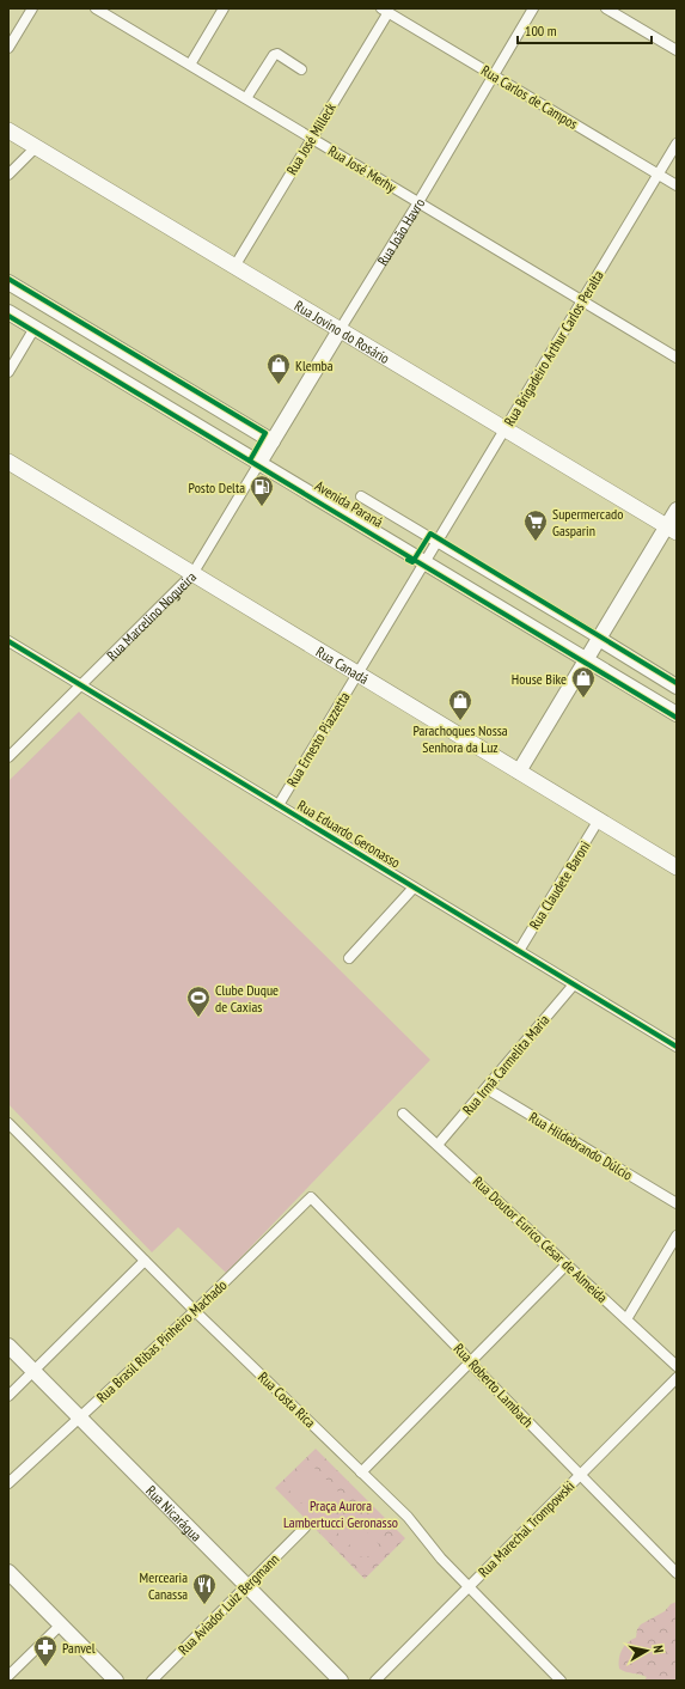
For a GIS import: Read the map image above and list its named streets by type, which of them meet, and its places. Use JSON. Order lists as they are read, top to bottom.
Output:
{
  "streets": {
    "main road": ["Rua Jovino do Rosário", "Rua Canadá"],
    "street": [
      "Rua Carlos de Campos",
      "Rua José Milleck",
      "Rua José Merhy",
      "Rua João Havro",
      "Rua Brigadeiro Arthur Carlos Peralta",
      "Avenida Paraná",
      "Rua Marcelino Nogueira",
      "Rua Ernesto Piazzetta",
      "Rua Eduardo Geronasso",
      "Rua Claudete Baroni",
      "Rua Irmã Carmelita Maria",
      "Rua Hildebrando Dúlcio",
      "Rua Doutor Eurico César de Almeida",
      "Rua Brasil Ribas Pinheiro Machado",
      "Rua Roberto Lambach",
      "Rua Costa Rica",
      "Rua Nicarágua",
      "Rua Marechal Trompowski",
      "Rua Aviador Luiz Bergmann"
    ]
  },
  "crossings": [
    ["Rua Carlos de Campos", "Rua José Milleck"],
    ["Rua Carlos de Campos", "Rua João Havro"],
    ["Rua Carlos de Campos", "Rua Brigadeiro Arthur Carlos Peralta"],
    ["Rua José Milleck", "Rua José Merhy"],
    ["Rua José Milleck", "Rua Jovino do Rosário"],
    ["Rua José Merhy", "Rua João Havro"],
    ["Rua José Merhy", "Rua Brigadeiro Arthur Carlos Peralta"],
    ["Rua João Havro", "Rua Jovino do Rosário"],
    ["Rua João Havro", "Avenida Paraná"],
    ["Rua João Havro", "Rua Marcelino Nogueira"],
    ["Rua Jovino do Rosário", "Rua Brigadeiro Arthur Carlos Peralta"],
    ["Rua Brigadeiro Arthur Carlos Peralta", "Avenida Paraná"],
    ["Rua Brigadeiro Arthur Carlos Peralta", "Rua Ernesto Piazzetta"],
    ["Avenida Paraná", "Rua Marcelino Nogueira"],
    ["Avenida Paraná", "Rua Ernesto Piazzetta"],
    ["Rua Marcelino Nogueira", "Rua Canadá"],
    ["Rua Marcelino Nogueira", "Rua Eduardo Geronasso"],
    ["Rua Canadá", "Rua Ernesto Piazzetta"],
    ["Rua Canadá", "Rua Claudete Baroni"],
    ["Rua Ernesto Piazzetta", "Rua Eduardo Geronasso"],
    ["Rua Eduardo Geronasso", "Rua Claudete Baroni"],
    ["Rua Eduardo Geronasso", "Rua Irmã Carmelita Maria"],
    ["Rua Irmã Carmelita Maria", "Rua Hildebrando Dúlcio"],
    ["Rua Irmã Carmelita Maria", "Rua Doutor Eurico César de Almeida"],
    ["Rua Brasil Ribas Pinheiro Machado", "Rua Roberto Lambach"],
    ["Rua Brasil Ribas Pinheiro Machado", "Rua Costa Rica"],
    ["Rua Brasil Ribas Pinheiro Machado", "Rua Nicarágua"],
    ["Rua Roberto Lambach", "Rua Marechal Trompowski"],
    ["Rua Costa Rica", "Rua Marechal Trompowski"],
    ["Rua Nicarágua", "Rua Aviador Luiz Bergmann"]
  ],
  "parks": ["Praça Aurora Lambertucci Geronasso"],
  "places": {
    "shop": ["Klemba", "House Bike", "Parachoques Nossa Senhora da Luz"],
    "fuel station": ["Posto Delta"],
    "supermarket": ["Supermercado Gasparin"],
    "sports": ["Clube Duque de Caxias"],
    "restaurant": ["Mercearia Canassa"],
    "pharmacy": ["Panvel"]
  },
  "scale_bar": "100 m",
  "north": "right"
}
